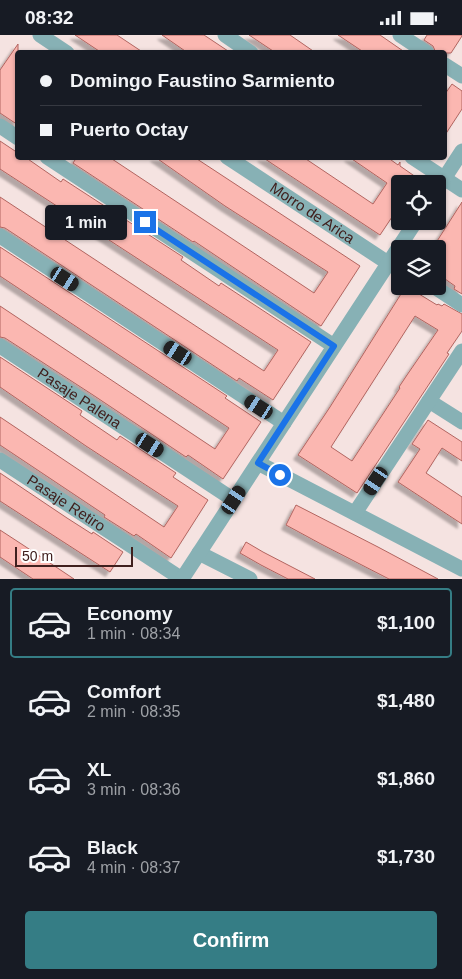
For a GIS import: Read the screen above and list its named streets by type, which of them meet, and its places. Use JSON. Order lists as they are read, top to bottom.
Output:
{
  "streets": {
    "street": ["Morro de Arica", "Pasaje Palena", "Pasaje Retiro"]
  },
  "scale_bar": "50 m",
  "page": {
    "status": "08:32",
    "banner": ["Domingo Faustino Sarmiento", "Puerto Octay"],
    "bubble": "1 min",
    "scale": "50 m",
    "list": [
      {
        "name": "Economy",
        "note": "1 min · 08:34",
        "value": "$1,100"
      },
      {
        "name": "Comfort",
        "note": "2 min · 08:35",
        "value": "$1,480"
      },
      {
        "name": "XL",
        "note": "3 min · 08:36",
        "value": "$1,860"
      },
      {
        "name": "Black",
        "note": "4 min · 08:37",
        "value": "$1,730"
      }
    ],
    "buttons": "Confirm"
  }
}
